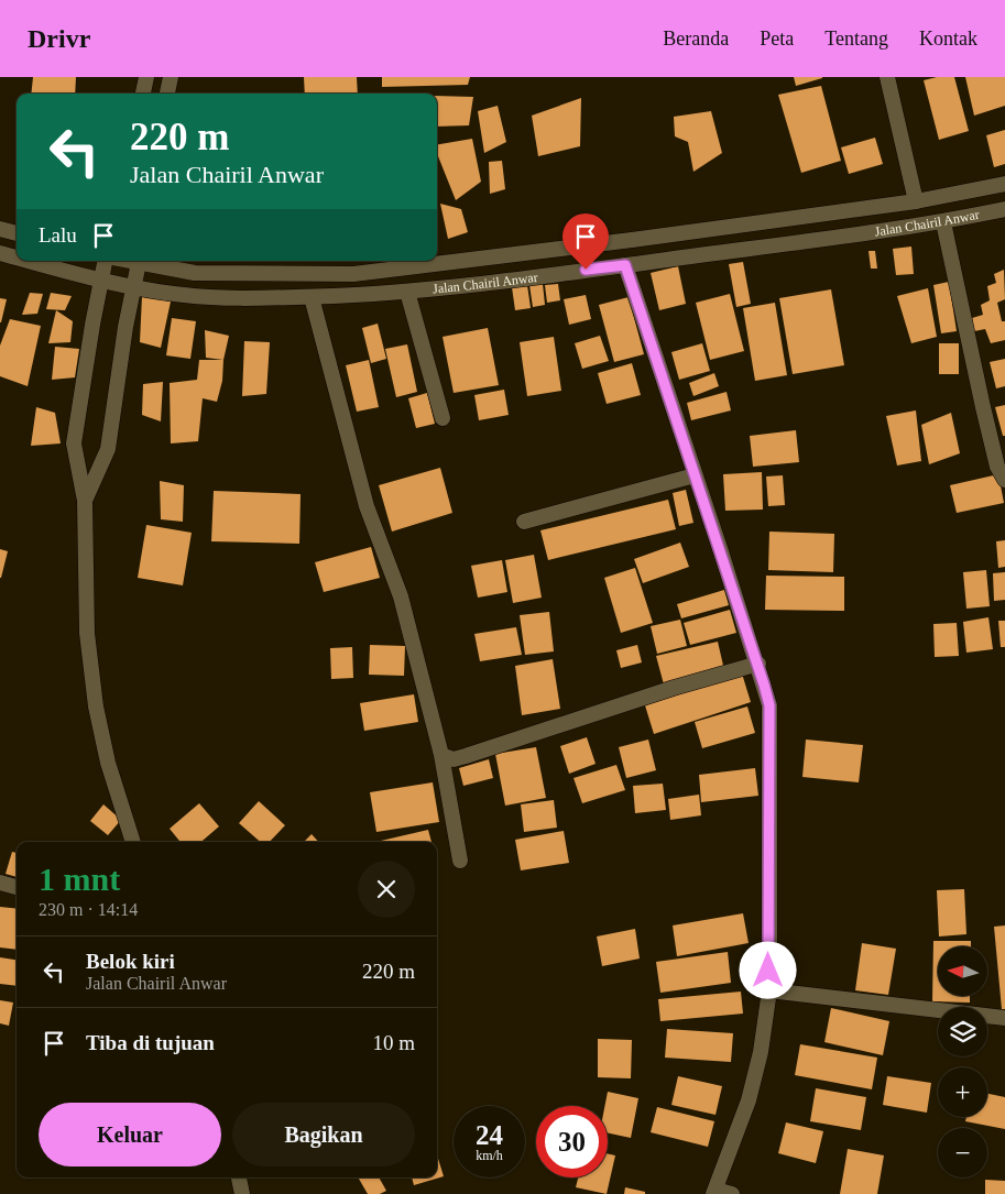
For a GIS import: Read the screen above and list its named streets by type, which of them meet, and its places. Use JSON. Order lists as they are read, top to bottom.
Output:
{
  "streets": {
    "main road": ["Jalan Chairil Anwar"]
  },
  "north": "left",
  "page": {
    "header": "Drivr",
    "nav": [
      "Beranda",
      "Peta",
      "Tentang",
      "Kontak"
    ],
    "turn": ["220 m", "Jalan Chairil Anwar"],
    "then": "Lalu",
    "heading": ["1 mnt", "230 m · 14:14"],
    "list": [
      {
        "name": "Belok kiri",
        "note": "Jalan Chairil Anwar",
        "value": "220 m"
      },
      {
        "name": "Tiba di tujuan",
        "value": "10 m"
      }
    ],
    "map_buttons": ["+", "−"],
    "buttons": ["Keluar", "Bagikan"],
    "speed": "24 km/h",
    "limit": "30"
  }
}
